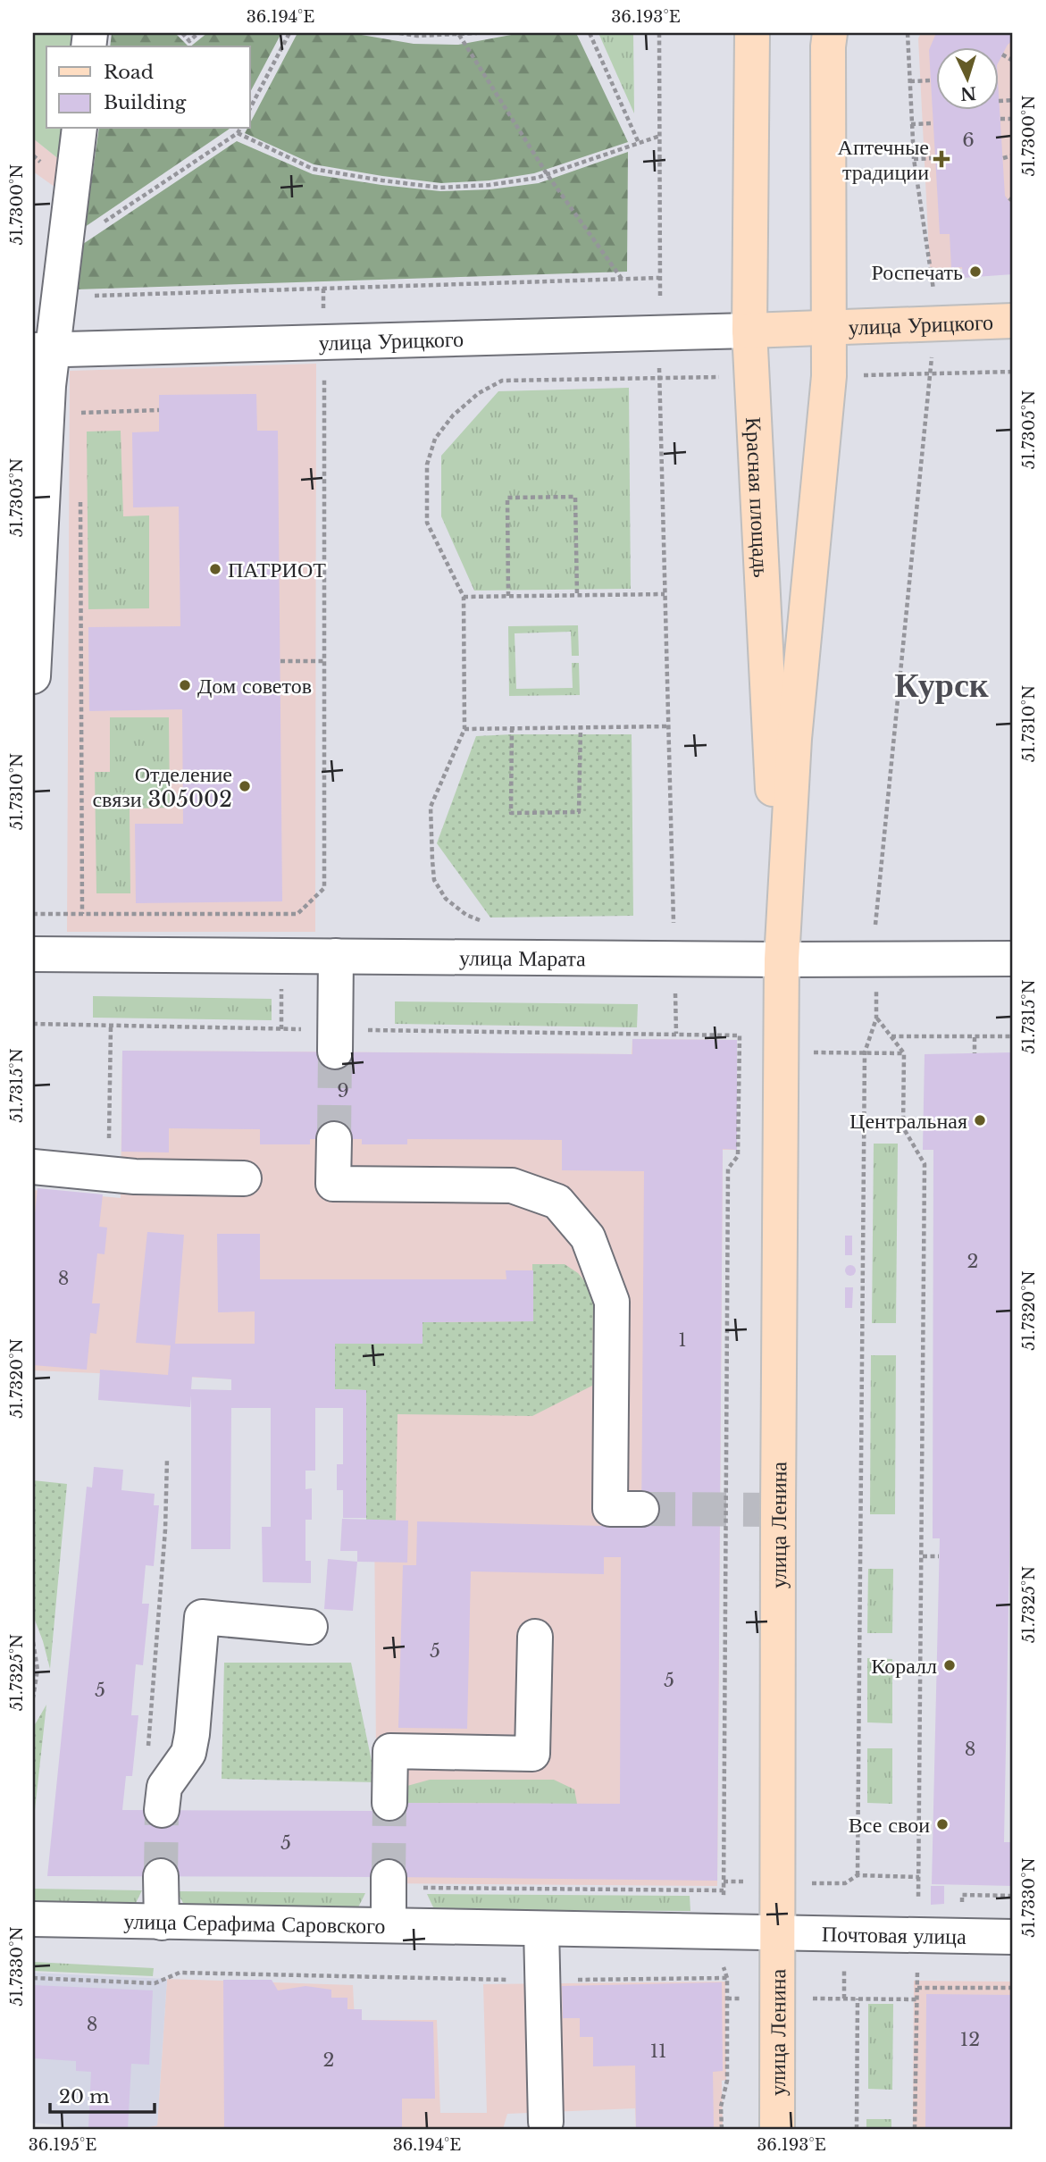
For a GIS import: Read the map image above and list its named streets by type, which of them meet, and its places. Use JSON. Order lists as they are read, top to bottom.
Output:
{
  "streets": {
    "main road": ["улица Урицкого", "Красная площадь", "улица Ленина"],
    "street": ["улица Марата", "улица Серафима Саровского", "Почтовая улица"]
  },
  "crossings": [
    ["улица Урицкого", "Красная площадь"],
    ["Красная площадь", "улица Марата"],
    ["Красная площадь", "улица Ленина"],
    ["улица Марата", "улица Ленина"],
    ["улица Ленина", "улица Серафима Саровского"],
    ["улица Ленина", "Почтовая улица"],
    ["улица Серафима Саровского", "Почтовая улица"]
  ],
  "districts": ["Курск"],
  "places": {
    "health": ["Аптечные традиции"],
    "other": [
      "Роспечать",
      "ПАТРИОТ",
      "Дом советов",
      "Отделение связи 305002",
      "Центральная",
      "Коралл",
      "Все свои"
    ]
  },
  "house_numbers": [
    "6",
    "9",
    "2",
    "8",
    "1",
    "5",
    "5",
    "5",
    "8",
    "5",
    "8",
    "12",
    "11",
    "2"
  ],
  "legend": ["Road", "Building"],
  "scale_bar": "20 m",
  "north": "bottom",
  "coordinates": [
    "36.194°E",
    "36.193°E",
    "51.7300°N",
    "51.7305°N",
    "51.7310°N",
    "51.7315°N",
    "51.7320°N",
    "51.7325°N",
    "51.7330°N",
    "36.195°E"
  ]
}
